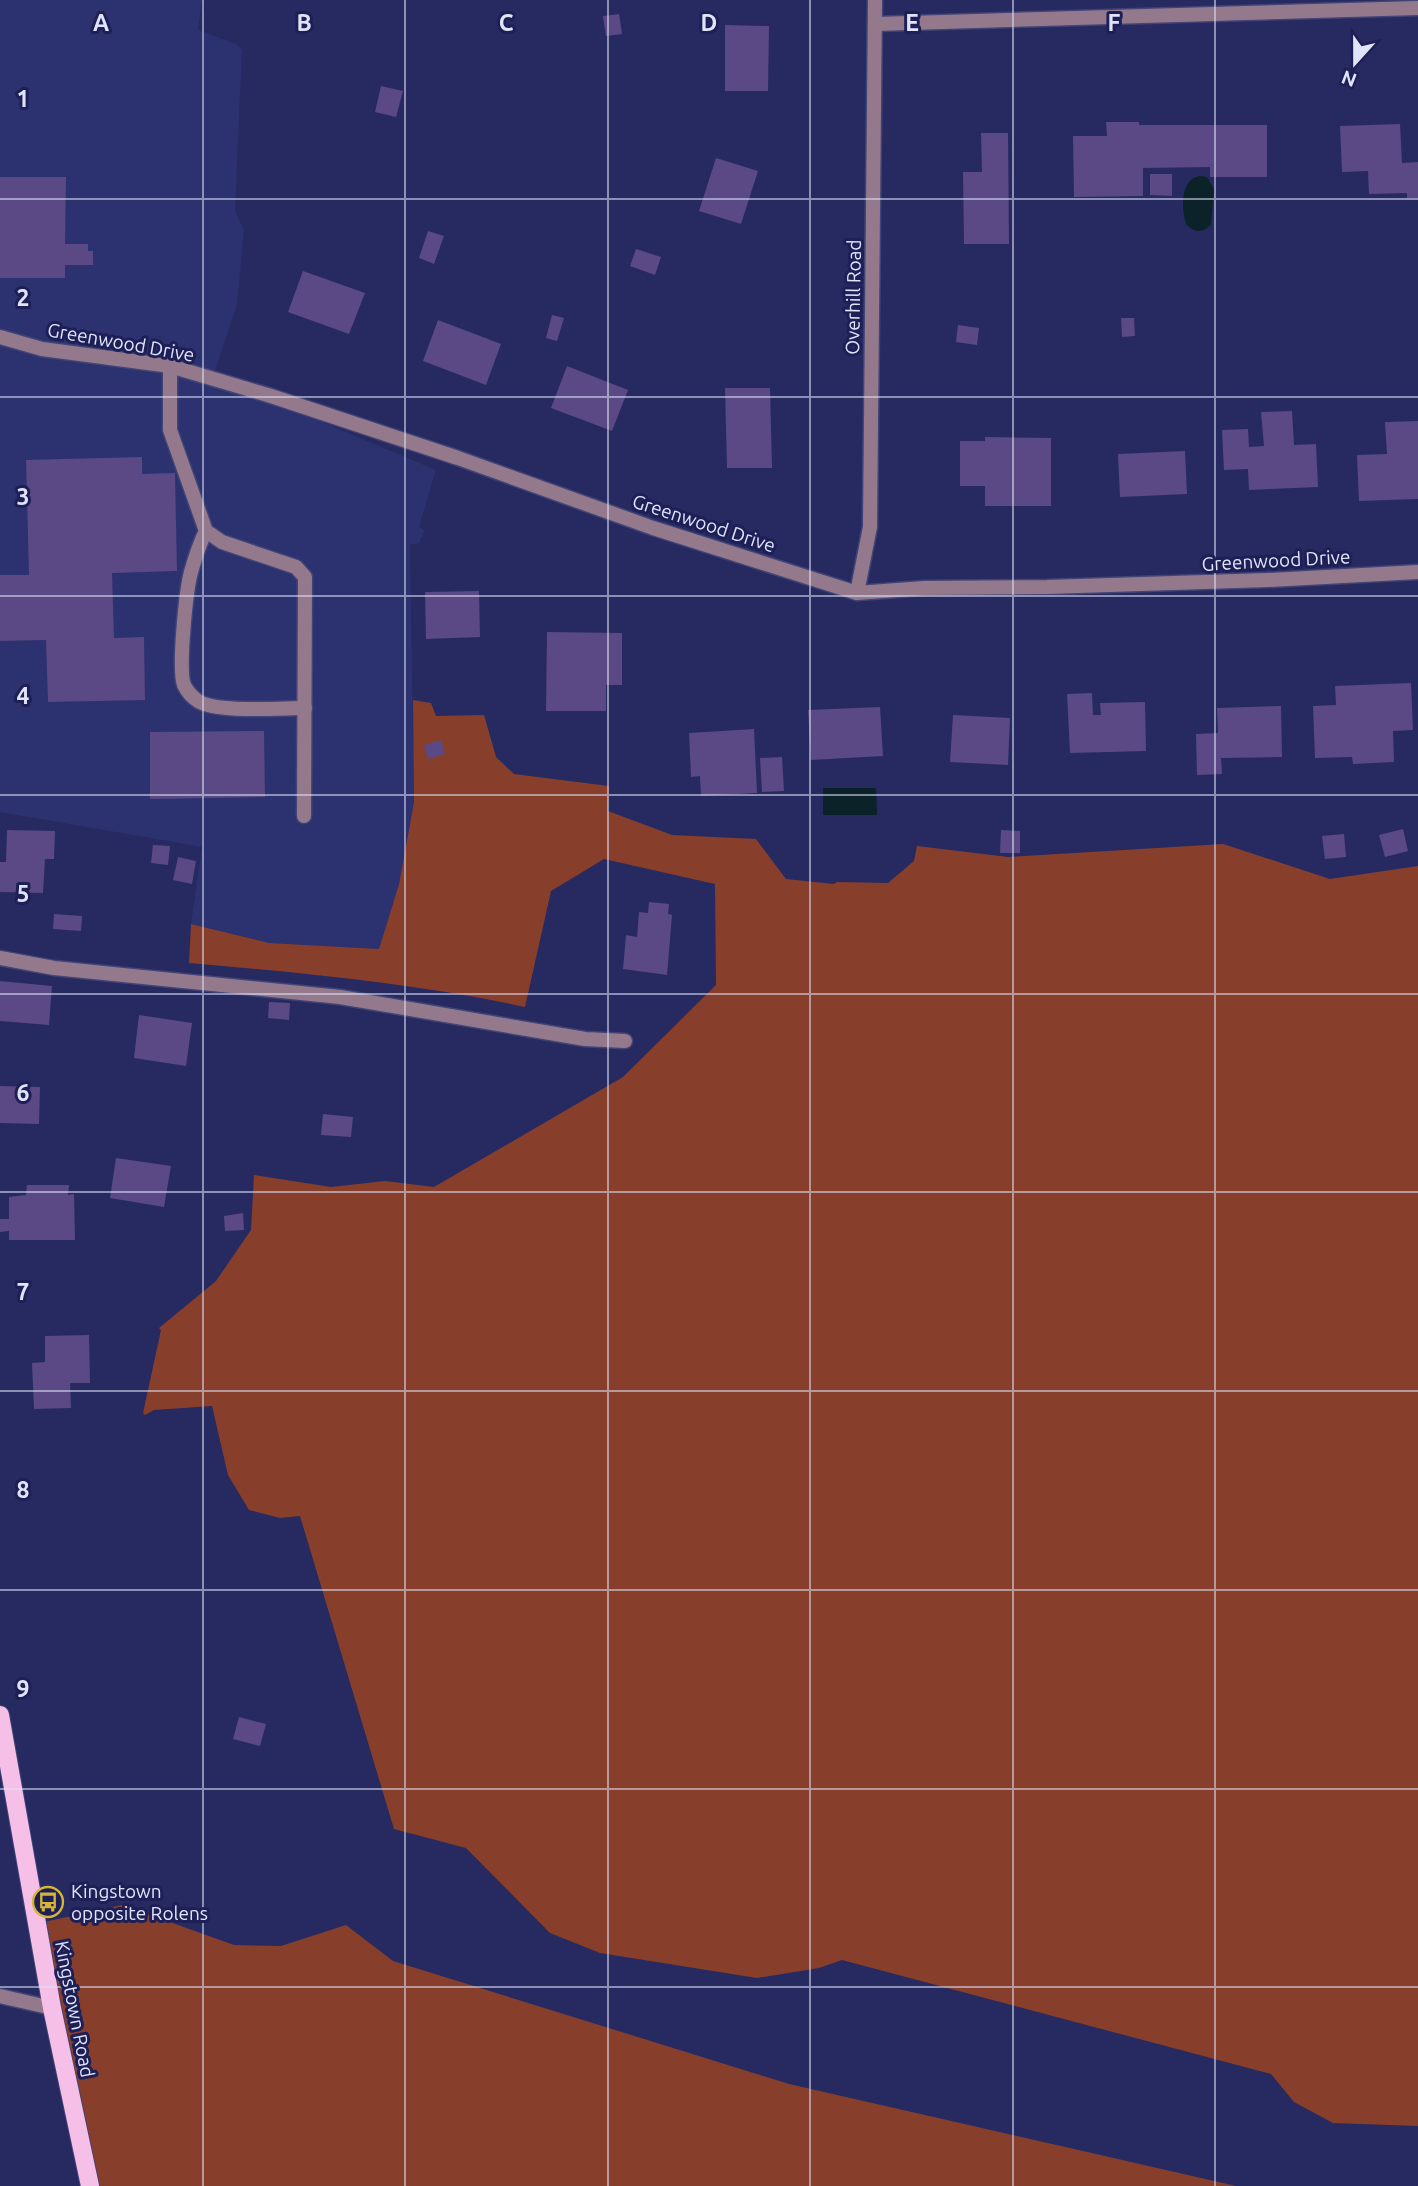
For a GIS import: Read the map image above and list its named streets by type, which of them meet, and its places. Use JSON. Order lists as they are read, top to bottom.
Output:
{
  "streets": {
    "main road": ["Kingstown Road"],
    "street": ["Overhill Road", "Greenwood Drive"]
  },
  "crossings": [
    ["Overhill Road", "Greenwood Drive"]
  ],
  "places": {
    "bus stop": ["Kingstown opposite Rolens"]
  },
  "north": "bottom",
  "grid": {
    "columns": [
      "A",
      "B",
      "C",
      "D",
      "E",
      "F"
    ],
    "rows": [
      "1",
      "2",
      "3",
      "4",
      "5",
      "6",
      "7",
      "8",
      "9"
    ]
  }
}
